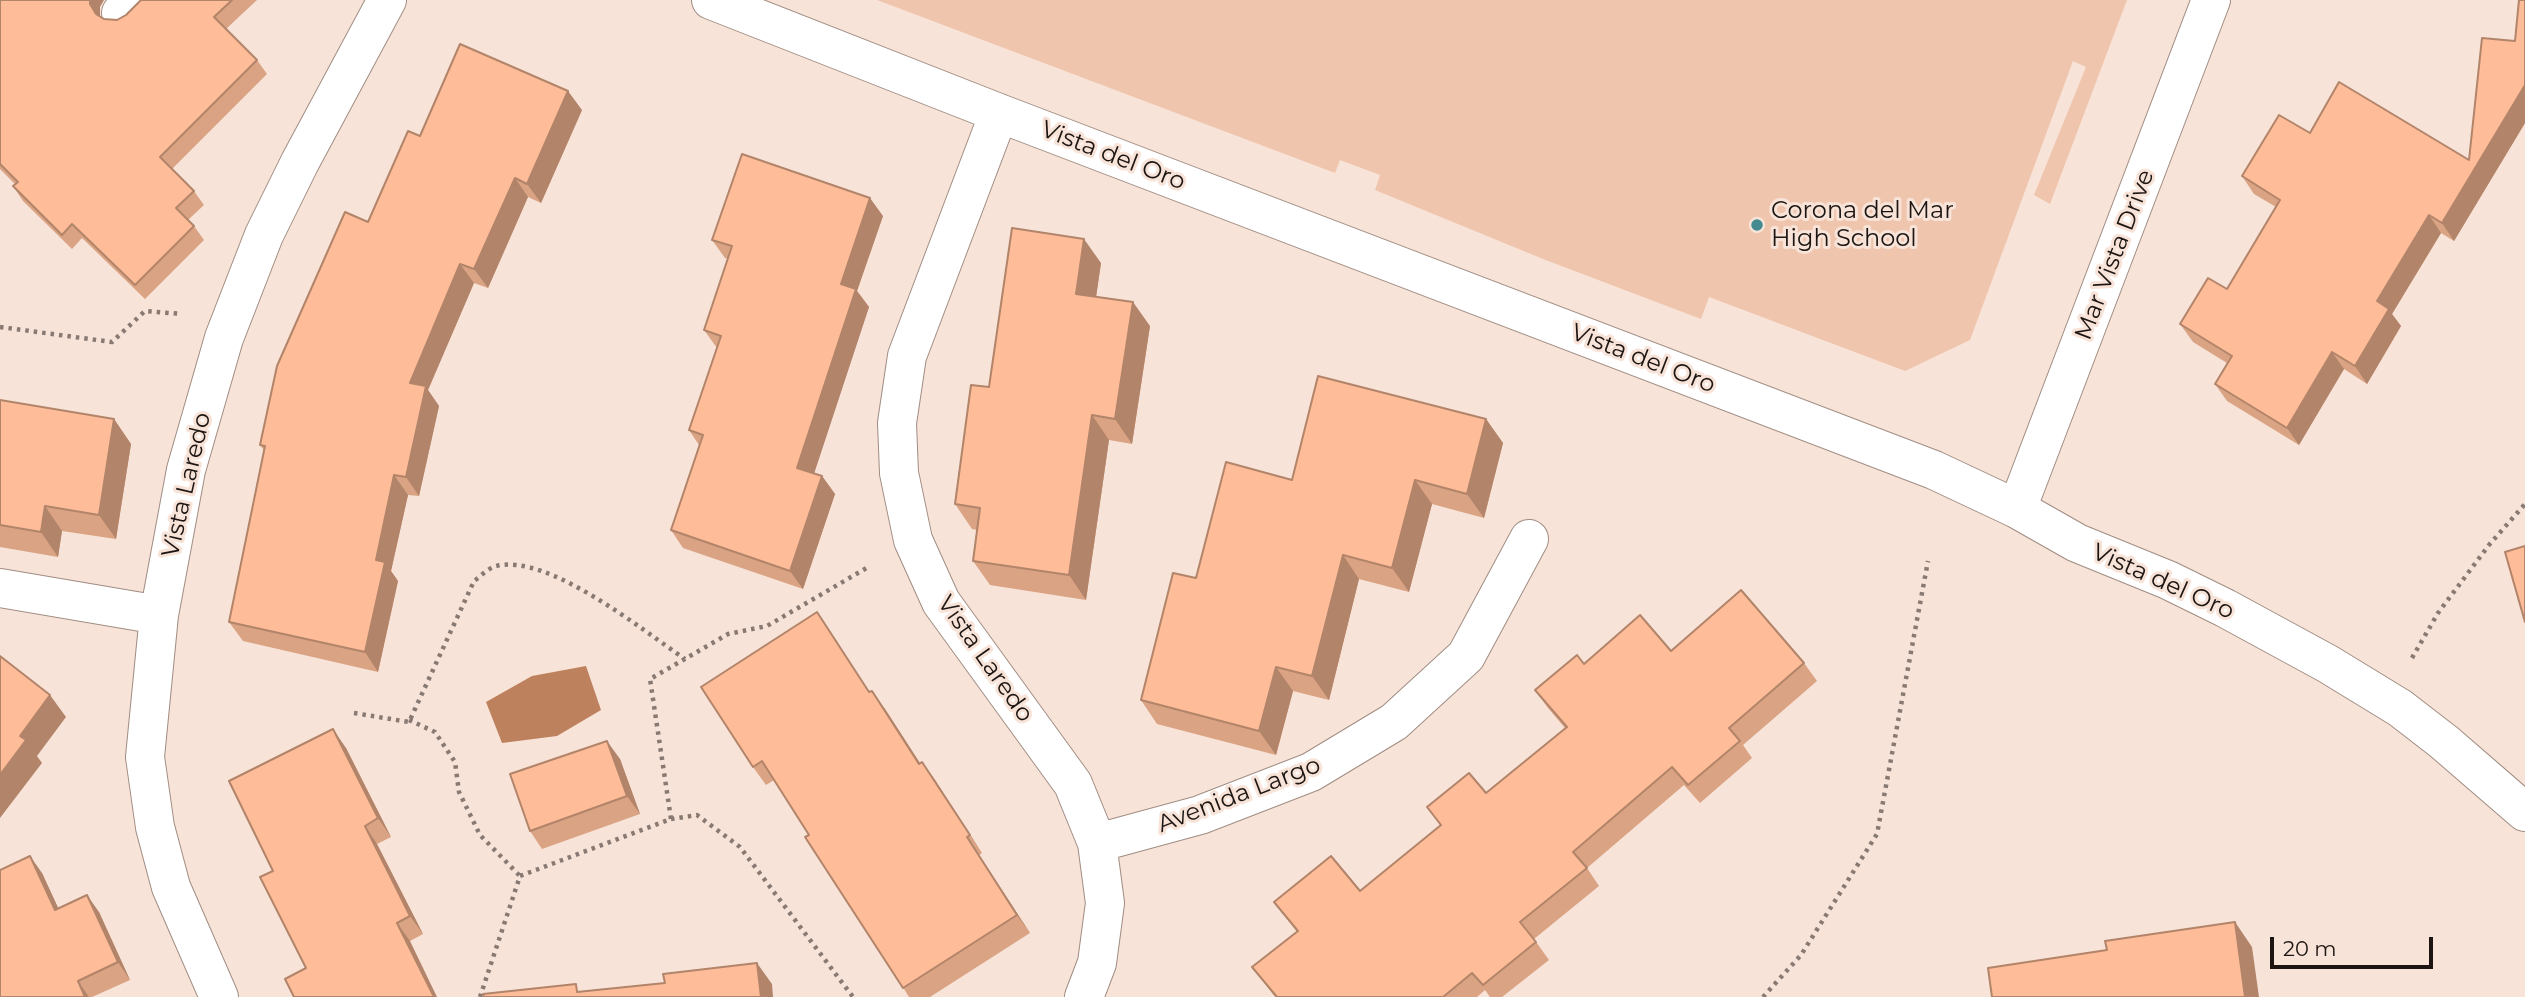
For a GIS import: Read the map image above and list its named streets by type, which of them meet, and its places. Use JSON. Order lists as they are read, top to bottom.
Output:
{
  "streets": {
    "street": [
      "Vista del Oro",
      "Mar Vista Drive",
      "Vista Laredo",
      "Avenida Largo"
    ]
  },
  "crossings": [
    ["Vista del Oro", "Mar Vista Drive"],
    ["Vista del Oro", "Vista Laredo"],
    ["Vista Laredo", "Avenida Largo"]
  ],
  "places": ["Corona del Mar High School"],
  "scale_bar": "20 m"
}
